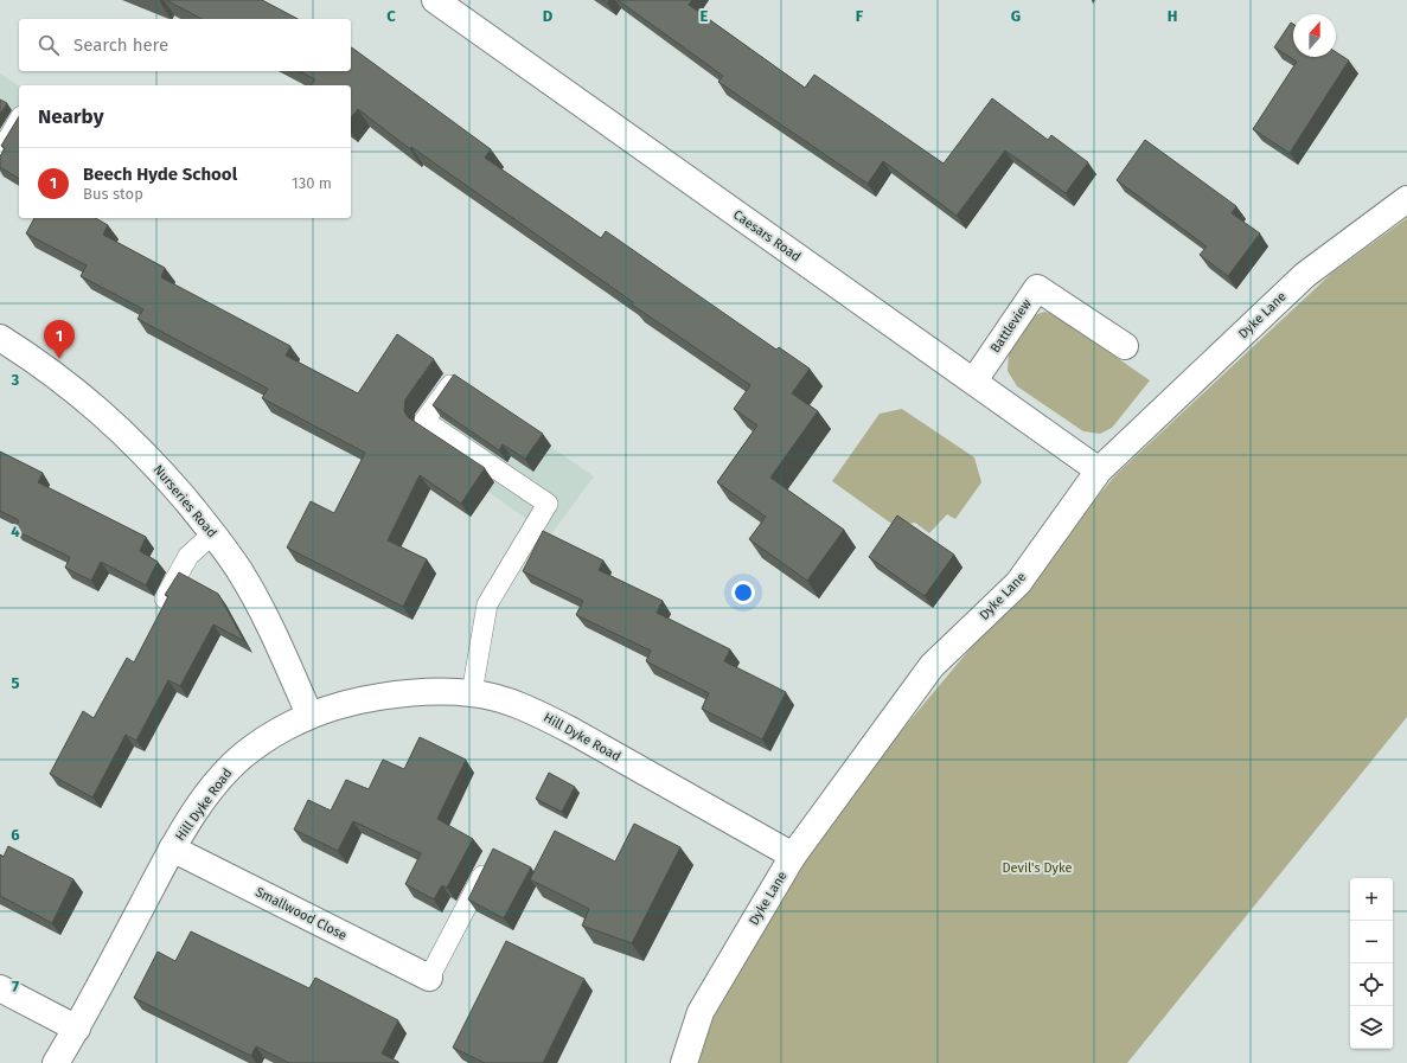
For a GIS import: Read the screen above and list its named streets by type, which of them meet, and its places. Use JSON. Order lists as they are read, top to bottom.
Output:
{
  "streets": {
    "street": [
      "Caesars Road",
      "Dyke Lane",
      "Battleview",
      "Nurseries Road",
      "Hill Dyke Road",
      "Smallwood Close"
    ]
  },
  "crossings": [
    ["Caesars Road", "Dyke Lane"],
    ["Caesars Road", "Battleview"],
    ["Dyke Lane", "Hill Dyke Road"],
    ["Nurseries Road", "Hill Dyke Road"],
    ["Hill Dyke Road", "Smallwood Close"]
  ],
  "parks": ["Devil's Dyke"],
  "north": "top",
  "page": {
    "search": "Search here",
    "heading": "Nearby",
    "list": [
      {
        "mark": "1",
        "name": "Beech Hyde School",
        "note": "Bus stop",
        "value": "130 m"
      }
    ],
    "pins": "1",
    "map_buttons": ["+", "−"]
  },
  "grid": {
    "columns": [
      "C",
      "D",
      "E",
      "F",
      "G",
      "H"
    ],
    "rows": [
      "3",
      "4",
      "5",
      "6",
      "7"
    ]
  }
}
